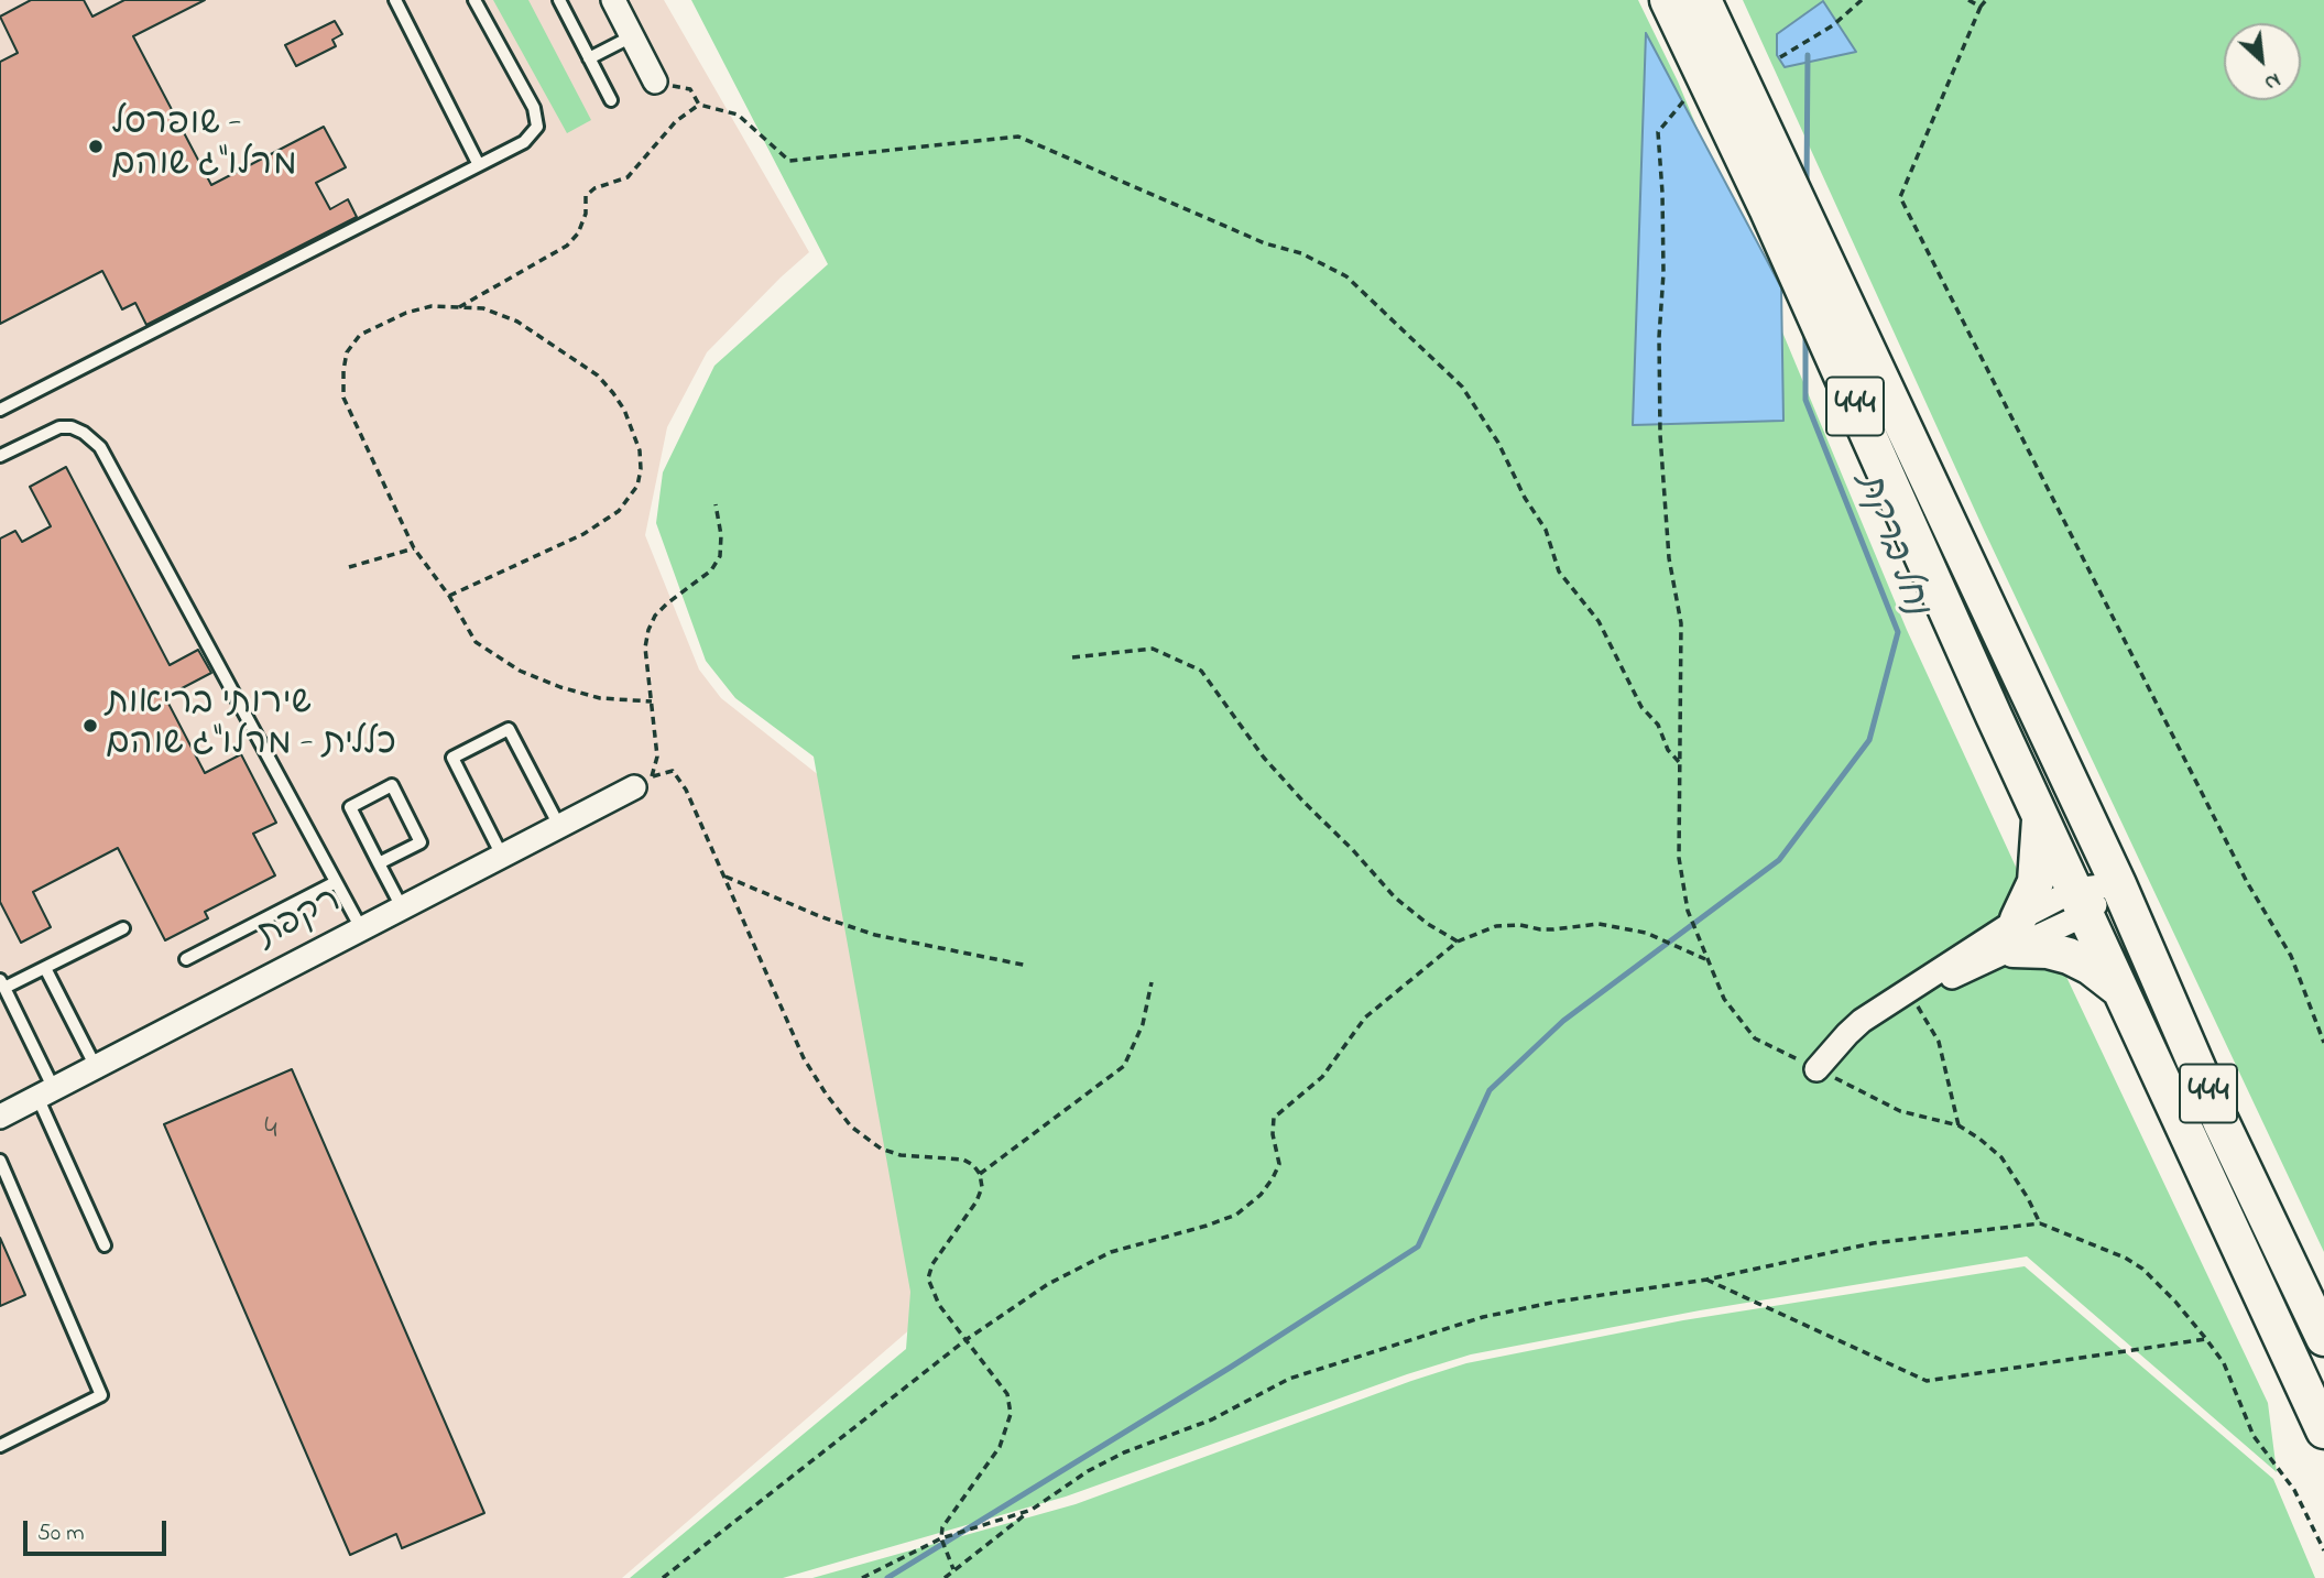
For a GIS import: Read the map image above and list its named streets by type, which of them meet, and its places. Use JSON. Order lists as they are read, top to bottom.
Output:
{
  "streets": {
    "main road": ["444"],
    "street": ["רקפת"]
  },
  "water": ["נחל ברקת"],
  "places": ["שופרסל - מרלו\"ג שוהם", "שירותי בריאות כללית - מרלו\"ג שוהם"],
  "house_numbers": ["4"],
  "scale_bar": "50 m",
  "north": "bottom right"
}
